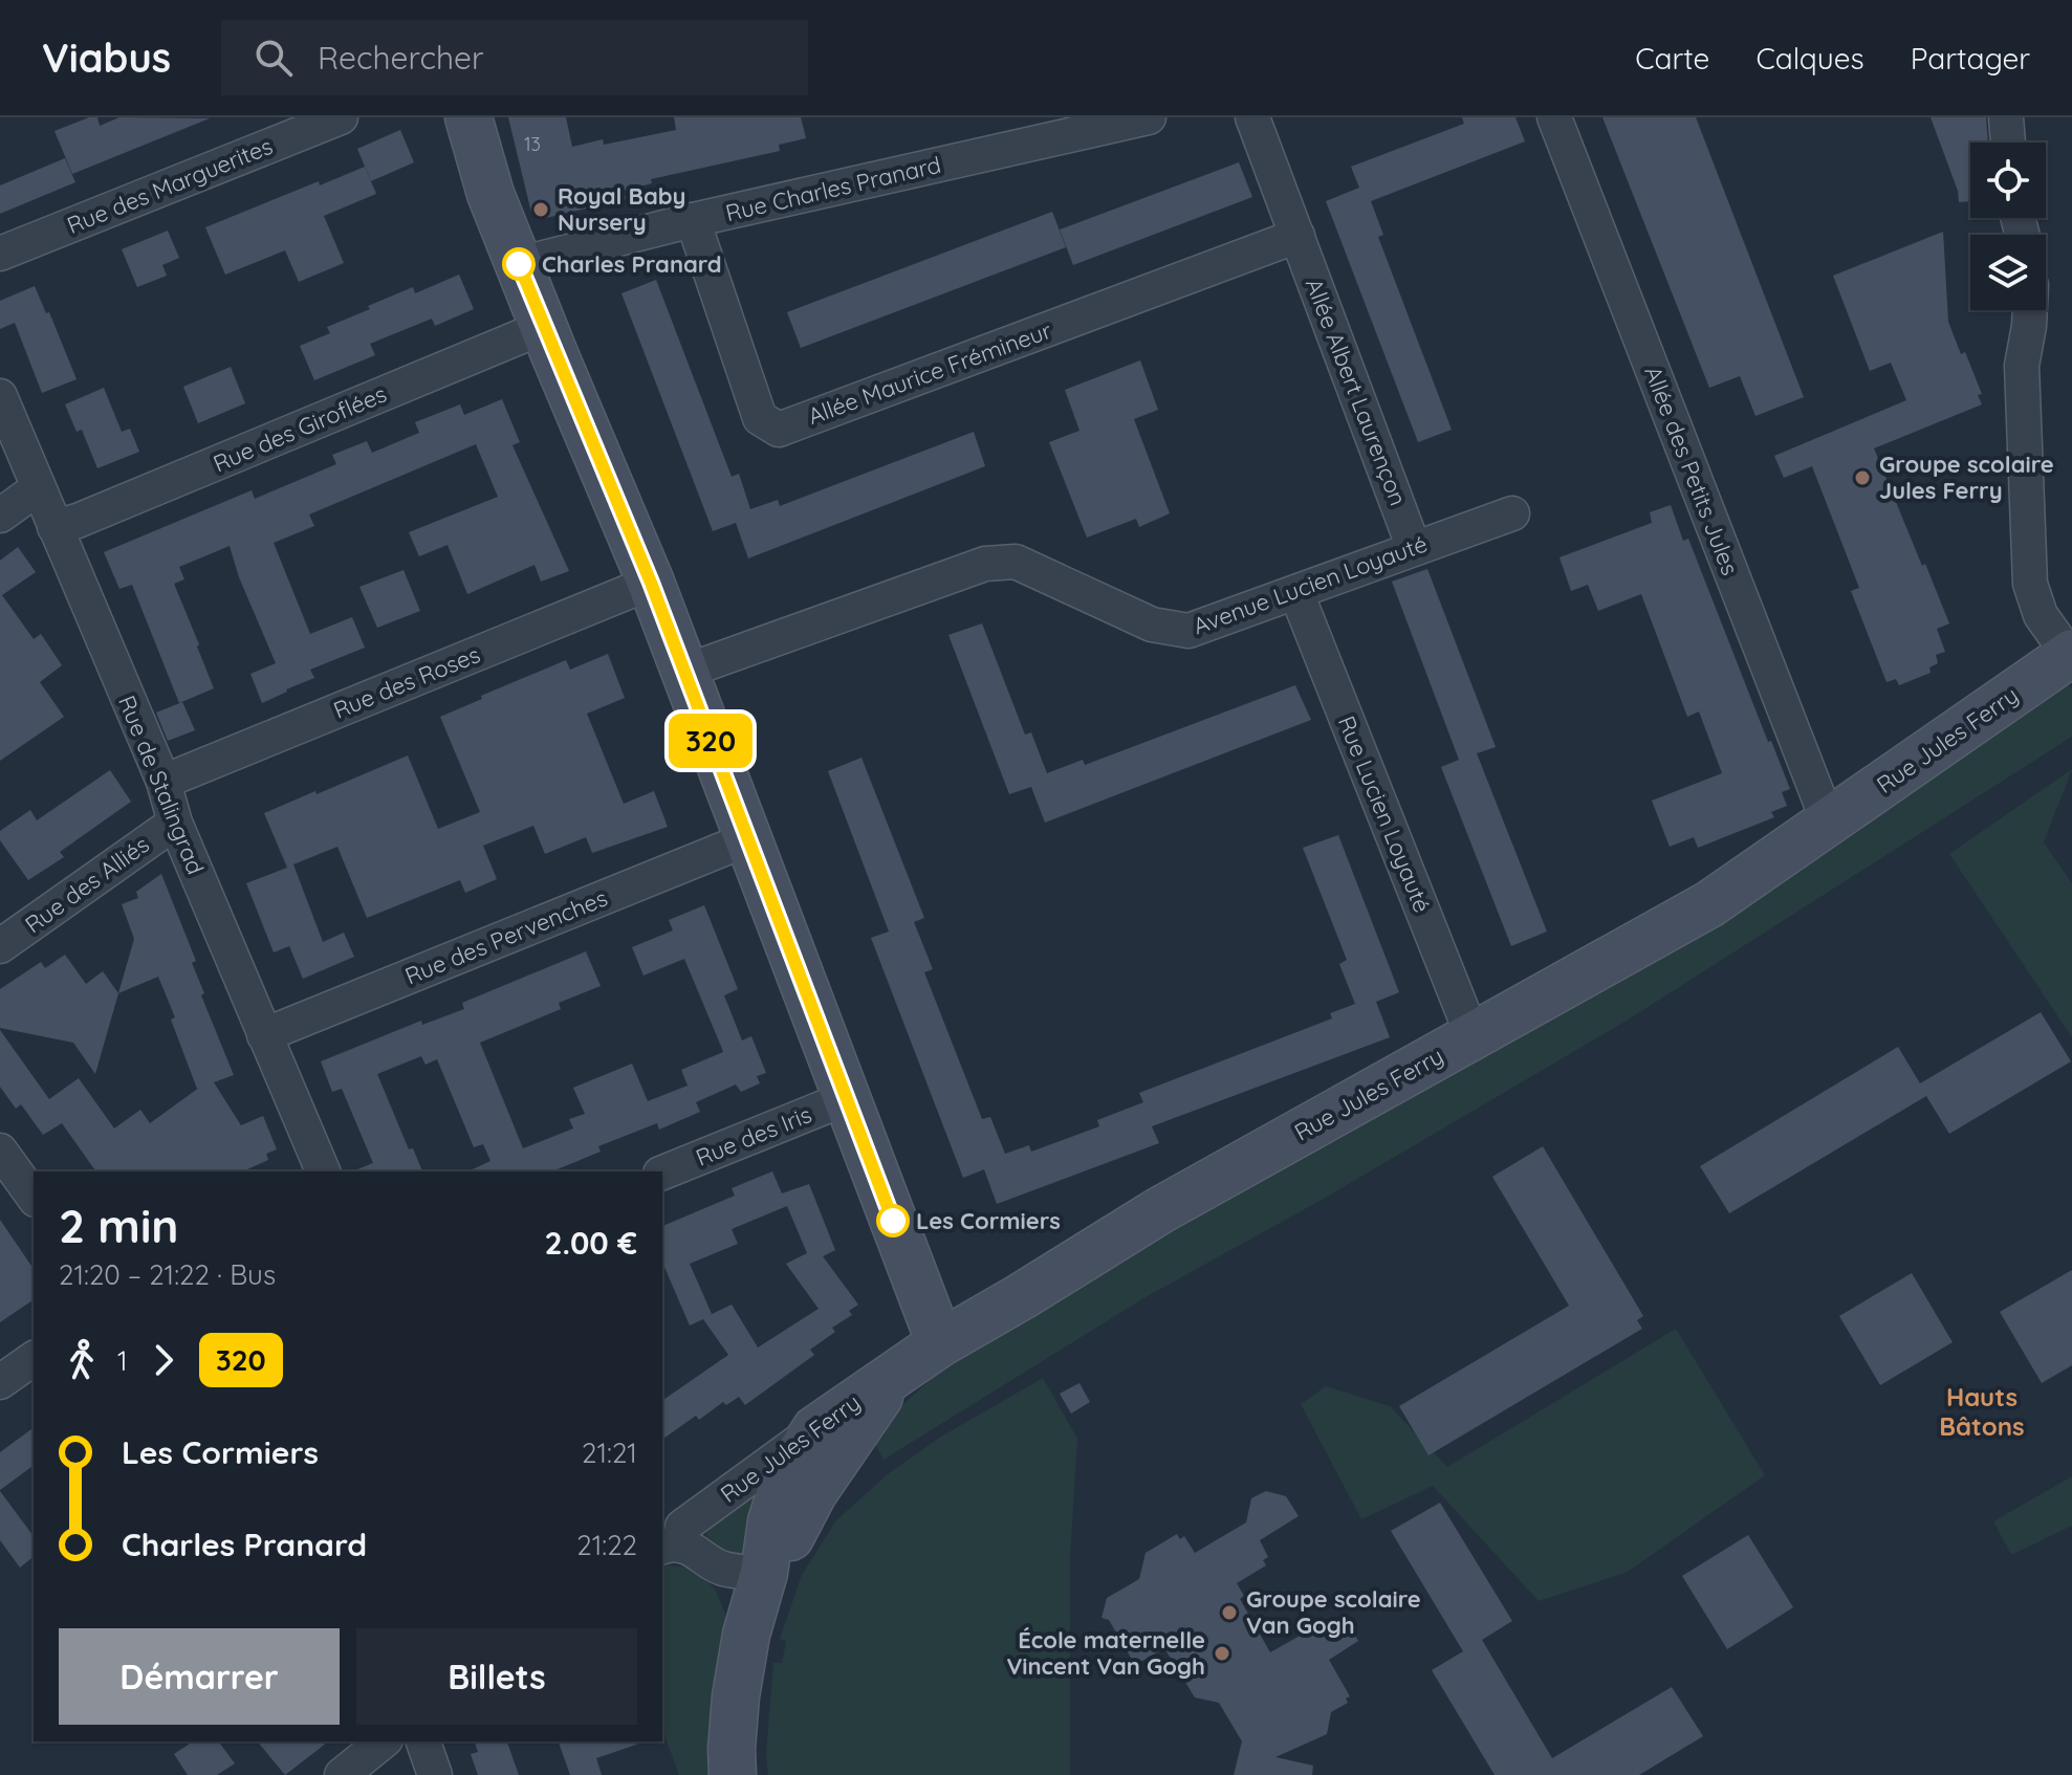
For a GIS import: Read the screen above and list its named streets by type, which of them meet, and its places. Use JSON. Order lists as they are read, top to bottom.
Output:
{
  "streets": {
    "street": [
      "Rue des Marguerites",
      "Rue Charles Pranard",
      "Allée Maurice Frémineur",
      "Allée Albert Laurençon",
      "Rue des Giroflées",
      "Allée des Petits Jules",
      "Avenue Lucien Loyauté",
      "Rue des Roses",
      "Rue Jules Ferry",
      "Rue de Stalingrad",
      "Rue Lucien Loyauté",
      "Rue des Alliés",
      "Rue des Pervenches",
      "Rue des Iris"
    ]
  },
  "crossings": [
    ["Rue Charles Pranard", "Allée Maurice Frémineur"],
    ["Allée Maurice Frémineur", "Allée Albert Laurençon"],
    ["Allée Albert Laurençon", "Avenue Lucien Loyauté"],
    ["Rue des Giroflées", "Rue de Stalingrad"],
    ["Allée des Petits Jules", "Rue Jules Ferry"],
    ["Avenue Lucien Loyauté", "Rue Lucien Loyauté"],
    ["Rue des Roses", "Rue de Stalingrad"],
    ["Rue Jules Ferry", "Rue Lucien Loyauté"],
    ["Rue de Stalingrad", "Rue des Alliés"],
    ["Rue de Stalingrad", "Rue des Pervenches"]
  ],
  "districts": ["Hauts Bâtons"],
  "places": [
    "Royal Baby Nursery",
    "Charles Pranard",
    "Groupe scolaire Jules Ferry",
    "Les Cormiers",
    "Groupe scolaire Van Gogh",
    "École maternelle Vincent Van Gogh"
  ],
  "lines": ["bus line 320"],
  "house_numbers": ["13"],
  "page": {
    "header": "Viabus",
    "search": "Rechercher",
    "nav": ["Carte", "Calques", "Partager"],
    "on_map": "320",
    "heading": ["2 min", "21:20 – 21:22 · Bus", "2.00 €"],
    "legs": ["1", "320"],
    "list": [
      {
        "name": "Les Cormiers",
        "value": "21:21"
      },
      {
        "name": "Charles Pranard",
        "value": "21:22"
      }
    ],
    "buttons": ["Démarrer", "Billets"]
  }
}
